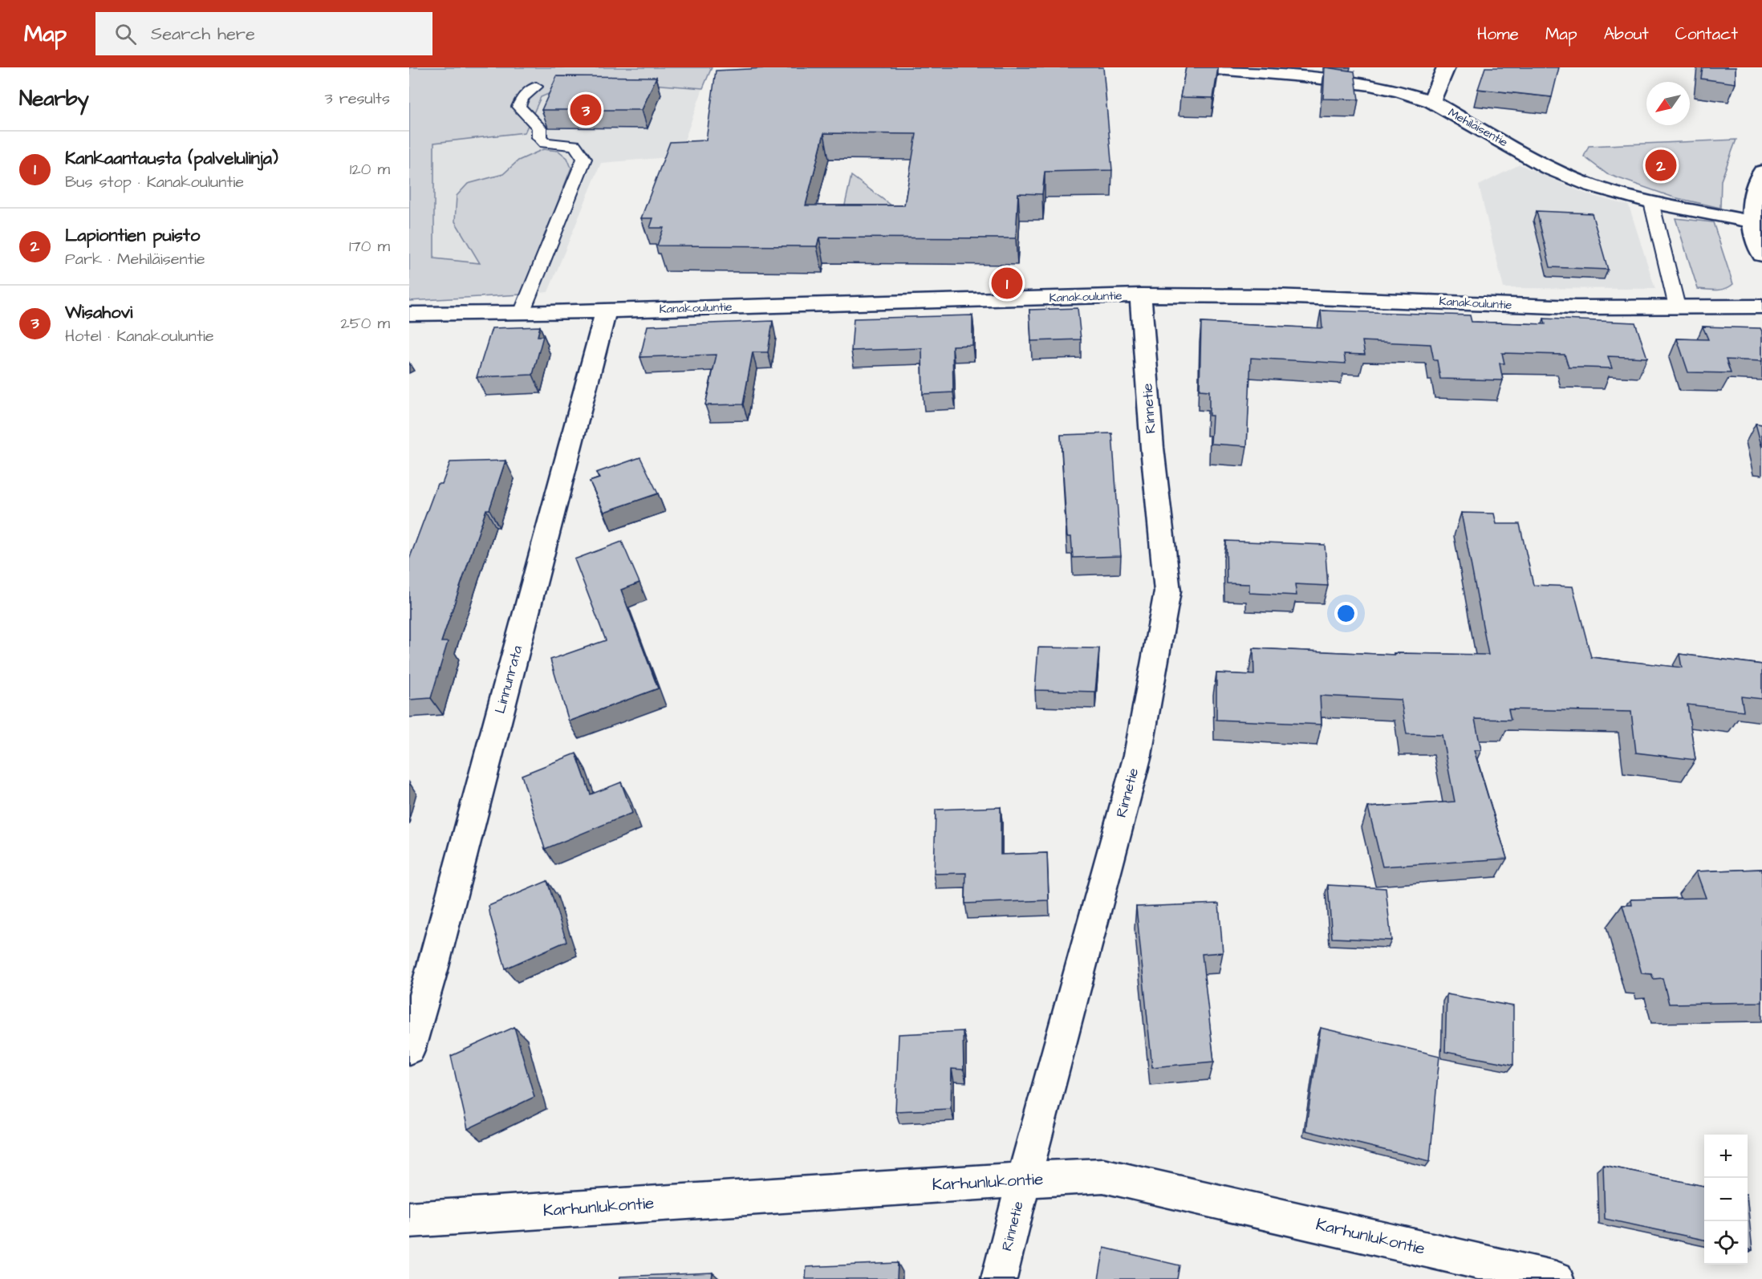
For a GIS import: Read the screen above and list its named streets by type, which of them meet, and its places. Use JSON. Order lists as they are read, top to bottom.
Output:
{
  "streets": {
    "street": [
      "Mehiläisentie",
      "Kanakouluntie",
      "Rinnetie",
      "Linnunrata",
      "Karhunlukontie"
    ]
  },
  "crossings": [
    ["Kanakouluntie", "Rinnetie"],
    ["Kanakouluntie", "Linnunrata"],
    ["Rinnetie", "Karhunlukontie"]
  ],
  "north": "bottom left",
  "page": {
    "header": "Map",
    "search": "Search here",
    "nav": [
      "Home",
      "Map",
      "About",
      "Contact"
    ],
    "heading": ["Nearby", "3 results"],
    "pins": ["3", "2", "1"],
    "list": [
      {
        "mark": "1",
        "name": "Kankaantausta (palvelulinja)",
        "note": "Bus stop · Kanakouluntie",
        "value": "120 m"
      },
      {
        "mark": "2",
        "name": "Lapiontien puisto",
        "note": "Park · Mehiläisentie",
        "value": "170 m"
      },
      {
        "mark": "3",
        "name": "Wisahovi",
        "note": "Hotel · Kanakouluntie",
        "value": "250 m"
      }
    ],
    "map_buttons": ["+", "−"]
  }
}
